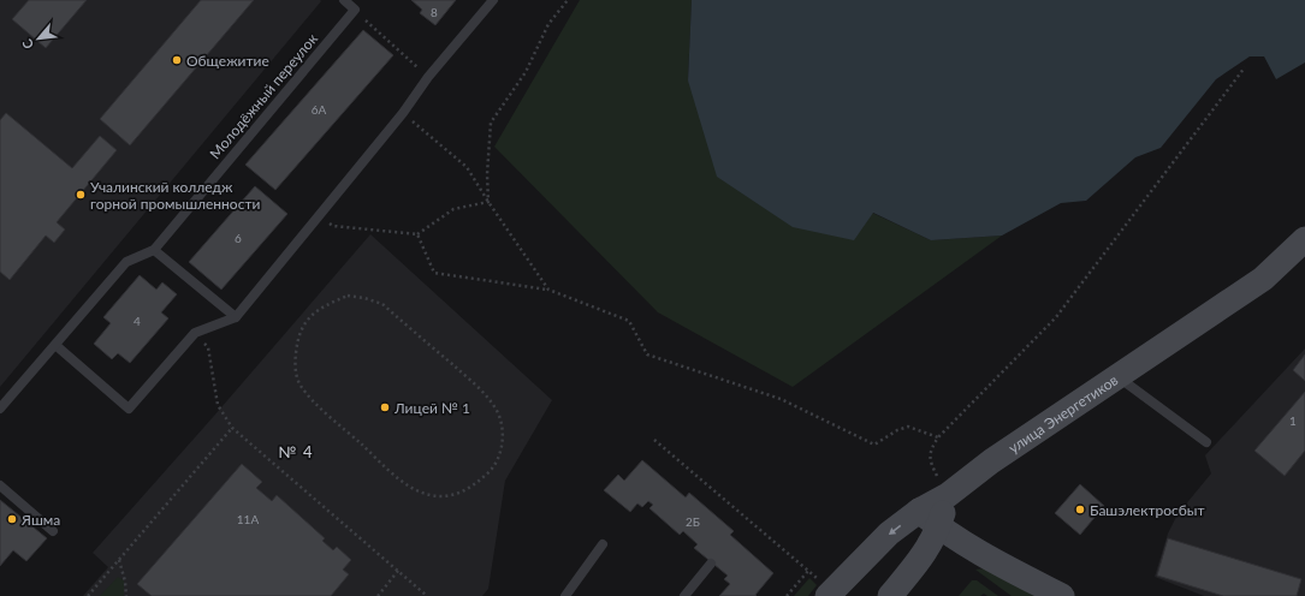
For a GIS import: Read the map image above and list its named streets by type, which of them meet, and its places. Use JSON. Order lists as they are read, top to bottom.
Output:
{
  "streets": {
    "main road": ["улица Энергетиков"],
    "lane": ["Молодёжный переулок"]
  },
  "districts": ["№ 4"],
  "places": [
    "Общежитие",
    "Учалинский колледж горной промышленности",
    "Лицей № 1",
    "Башэлектросбыт",
    "Яшма"
  ],
  "house_numbers": [
    "8",
    "6А",
    "6",
    "4",
    "1",
    "11А",
    "2Б"
  ],
  "north": "bottom left"
}
